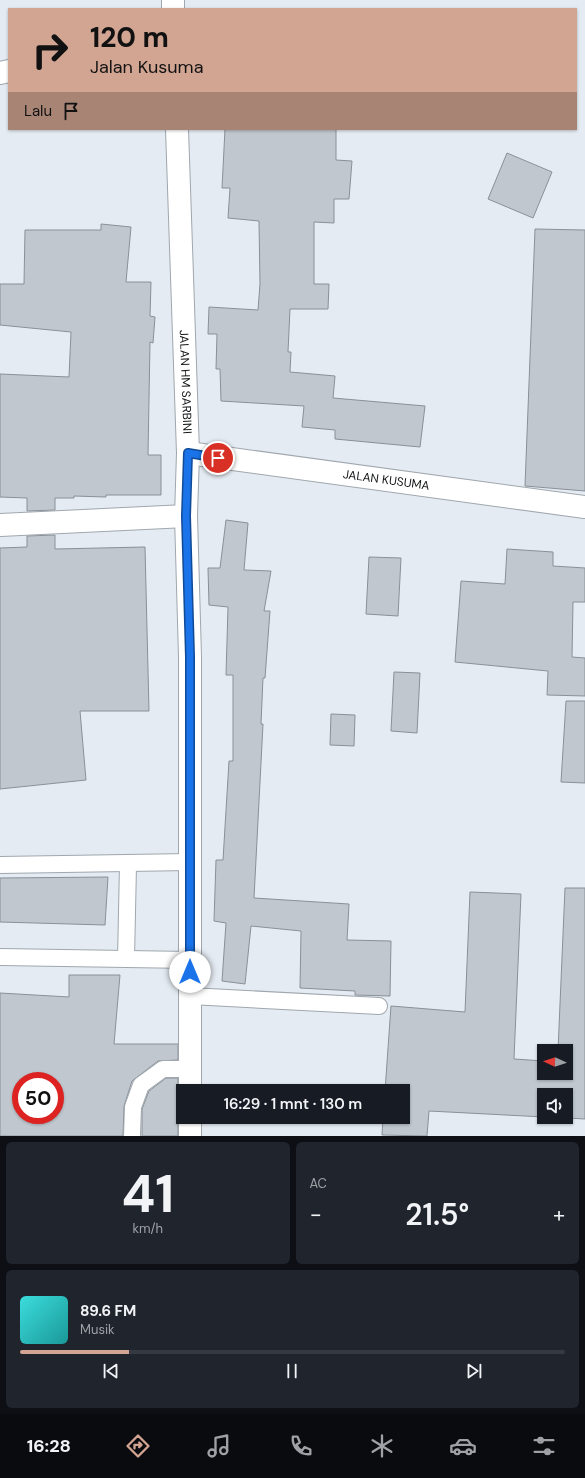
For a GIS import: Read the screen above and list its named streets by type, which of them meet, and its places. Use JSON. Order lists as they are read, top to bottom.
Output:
{
  "streets": {
    "main road": ["JALAN HM SARBINI", "JALAN KUSUMA"]
  },
  "crossings": [
    ["JALAN HM SARBINI", "JALAN KUSUMA"]
  ],
  "north": "left",
  "page": {
    "turn": ["120 m", "Jalan Kusuma"],
    "then": "Lalu",
    "limit": "50",
    "trip": "16:29 · 1 mnt · 130 m",
    "tile": [
      ["41", "km/h"],
      "AC"
    ],
    "heat": ["−", "21.5°", "+"],
    "song": ["89.6 FM", "Musik"],
    "tabs": "16:28"
  }
}
